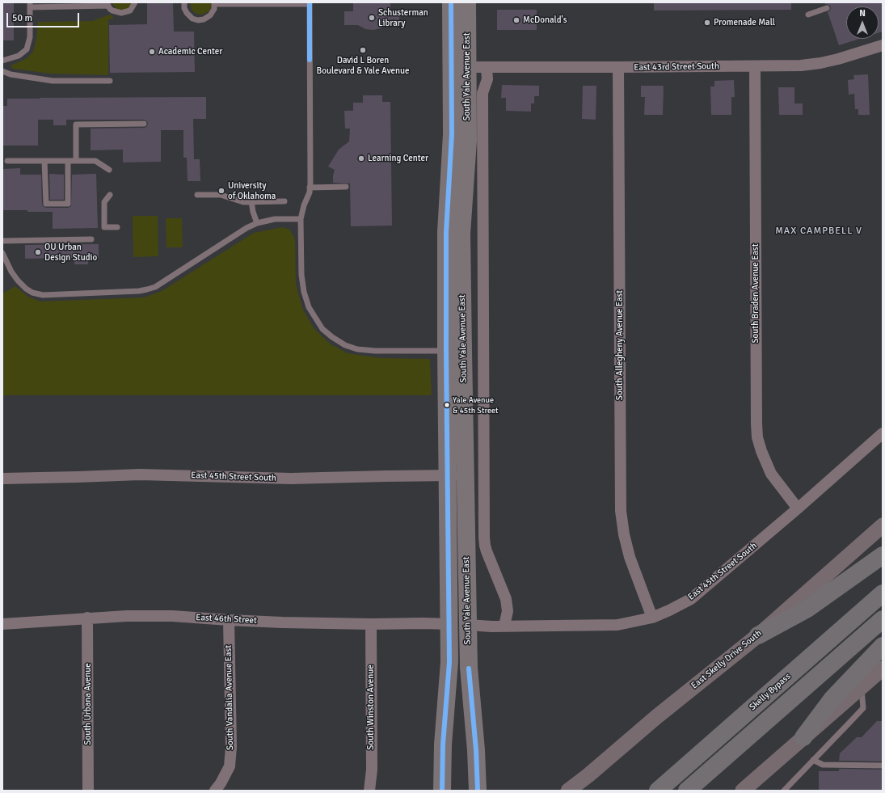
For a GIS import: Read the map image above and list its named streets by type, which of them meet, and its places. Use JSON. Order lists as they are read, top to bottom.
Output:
{
  "streets": {
    "highway": ["Skelly Bypass"],
    "main road": ["South Yale Avenue East", "East Skelly Drive South"],
    "street": [
      "East 43rd Street South",
      "South Braden Avenue East",
      "South Allegheny Avenue East",
      "East 45th Street South",
      "East 46th Street",
      "South Vandalia Avenue East",
      "South Urbana Avenue",
      "South Winston Avenue"
    ]
  },
  "crossings": [
    ["East 43rd Street South", "South Yale Avenue East"],
    ["East 43rd Street South", "South Braden Avenue East"],
    ["East 43rd Street South", "South Allegheny Avenue East"],
    ["South Yale Avenue East", "East 45th Street South"],
    ["South Yale Avenue East", "East 46th Street"],
    ["South Braden Avenue East", "East 45th Street South"],
    ["South Allegheny Avenue East", "East 45th Street South"],
    ["East 46th Street", "South Vandalia Avenue East"],
    ["East 46th Street", "South Urbana Avenue"],
    ["East 46th Street", "South Winston Avenue"]
  ],
  "districts": ["MAX CAMPBELL V"],
  "places": [
    "Schusterman Library",
    "McDonald's",
    "Promenade Mall",
    "David L Boren Boulevard & Yale Avenue",
    "Academic Center",
    "Learning Center",
    "University of Oklahoma",
    "OU Urban Design Studio",
    "Yale Avenue & 45th Street"
  ],
  "scale_bar": "50 m",
  "north": "top"
}
